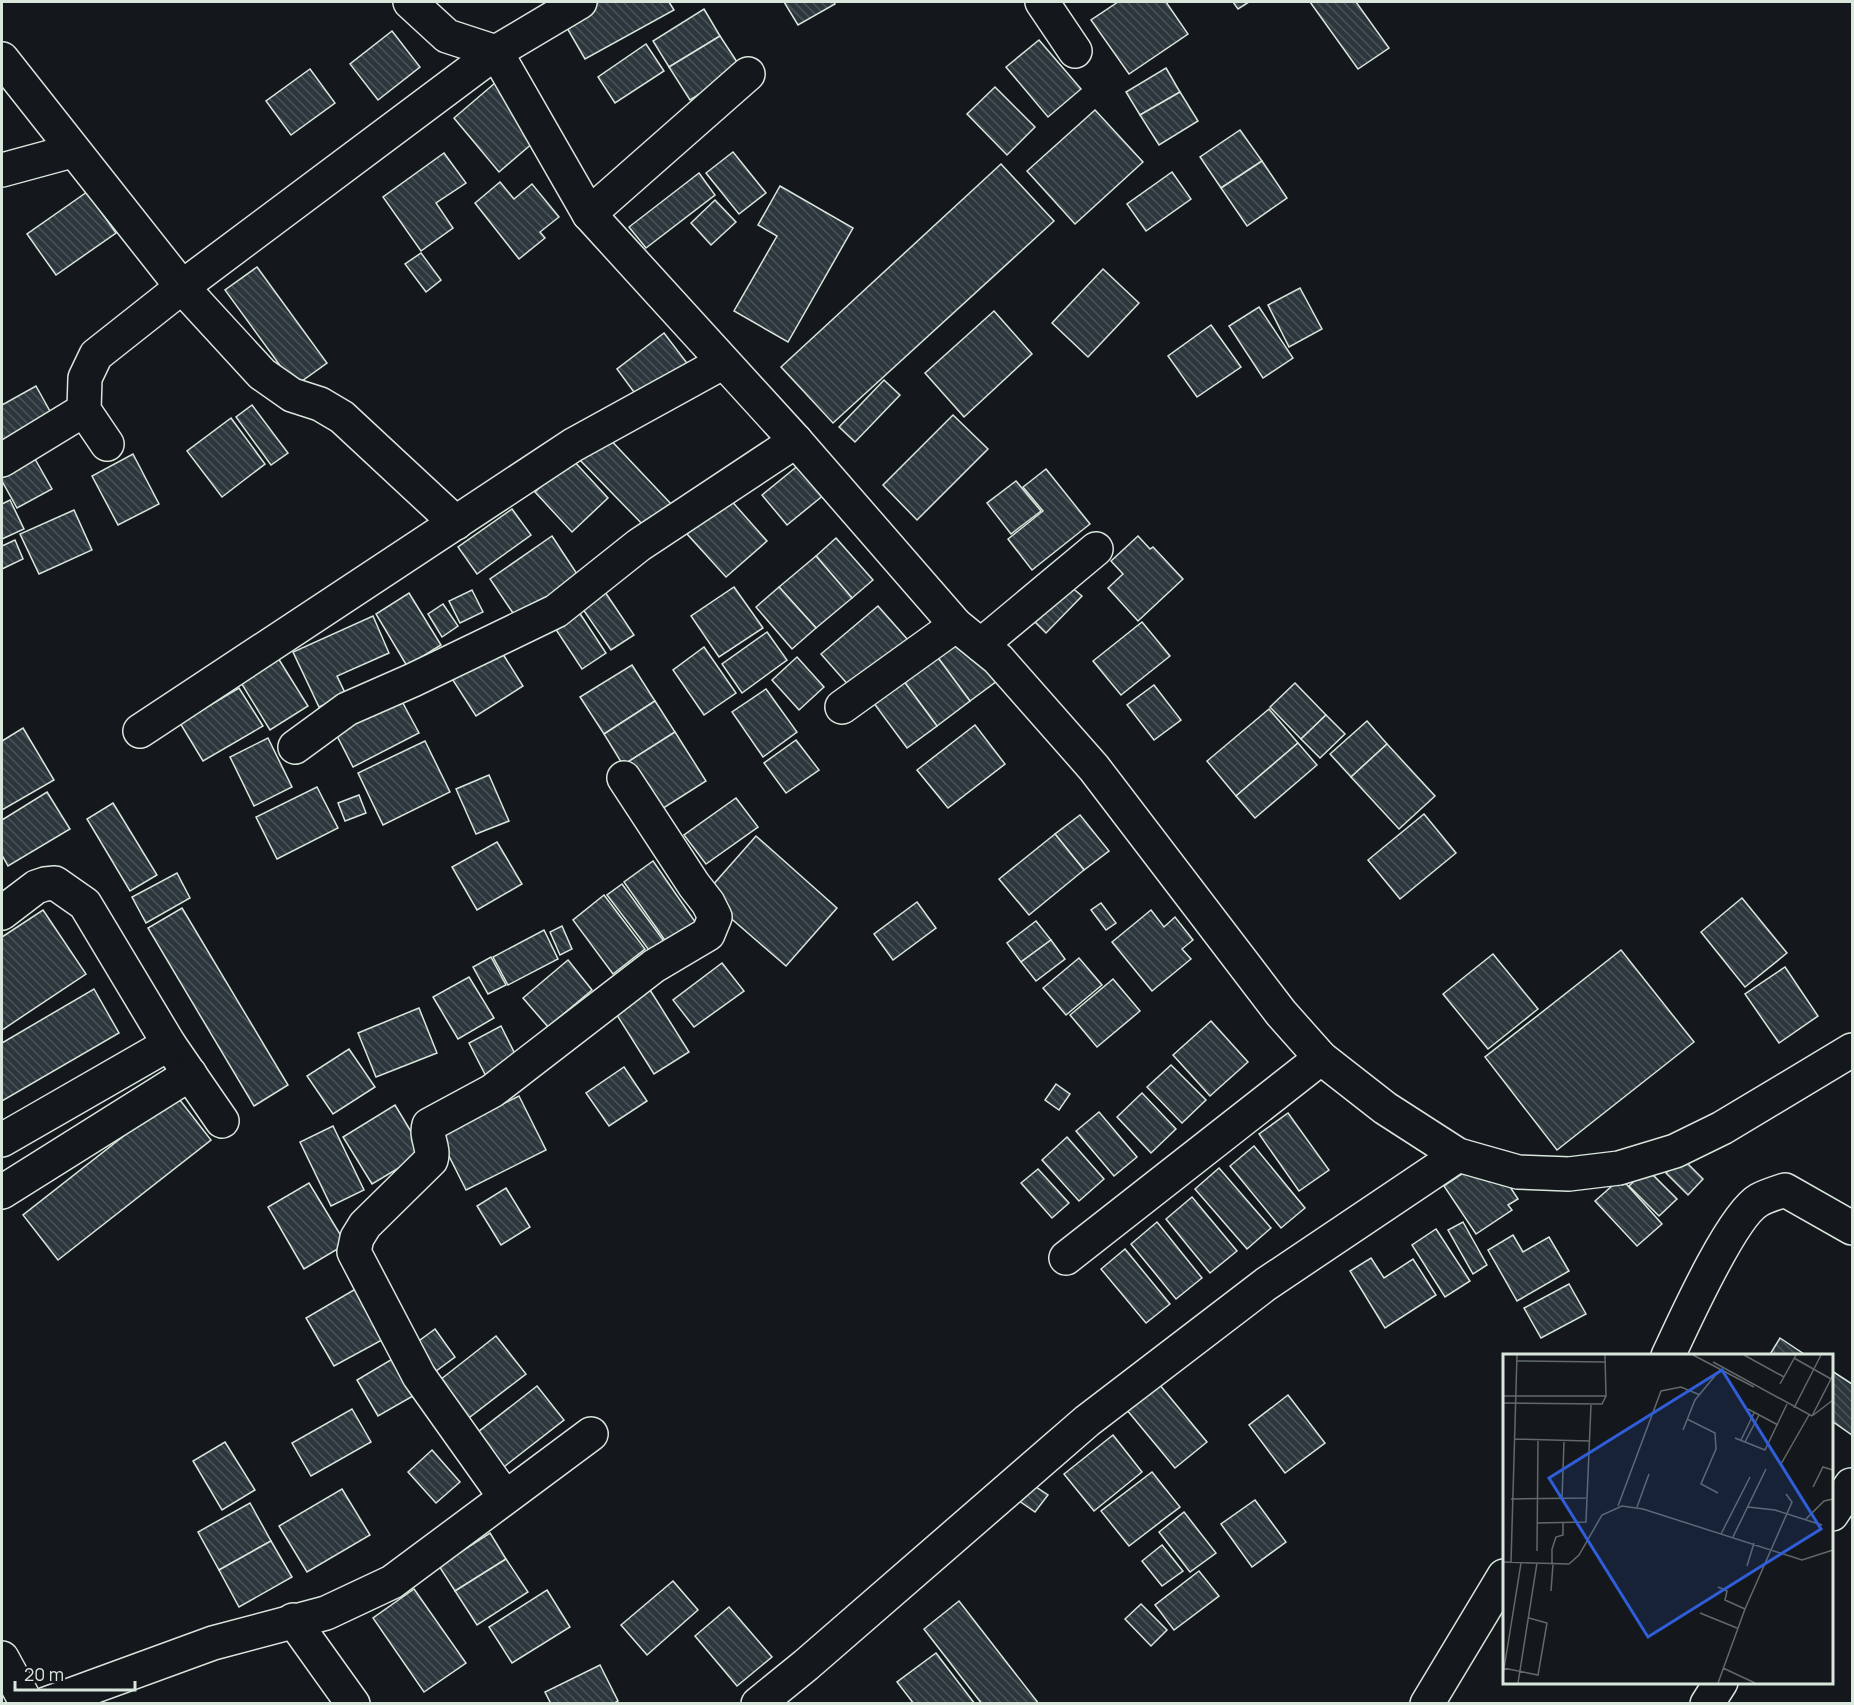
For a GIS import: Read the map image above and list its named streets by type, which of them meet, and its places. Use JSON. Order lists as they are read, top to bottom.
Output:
{
  "scale_bar": "20 m"
}
